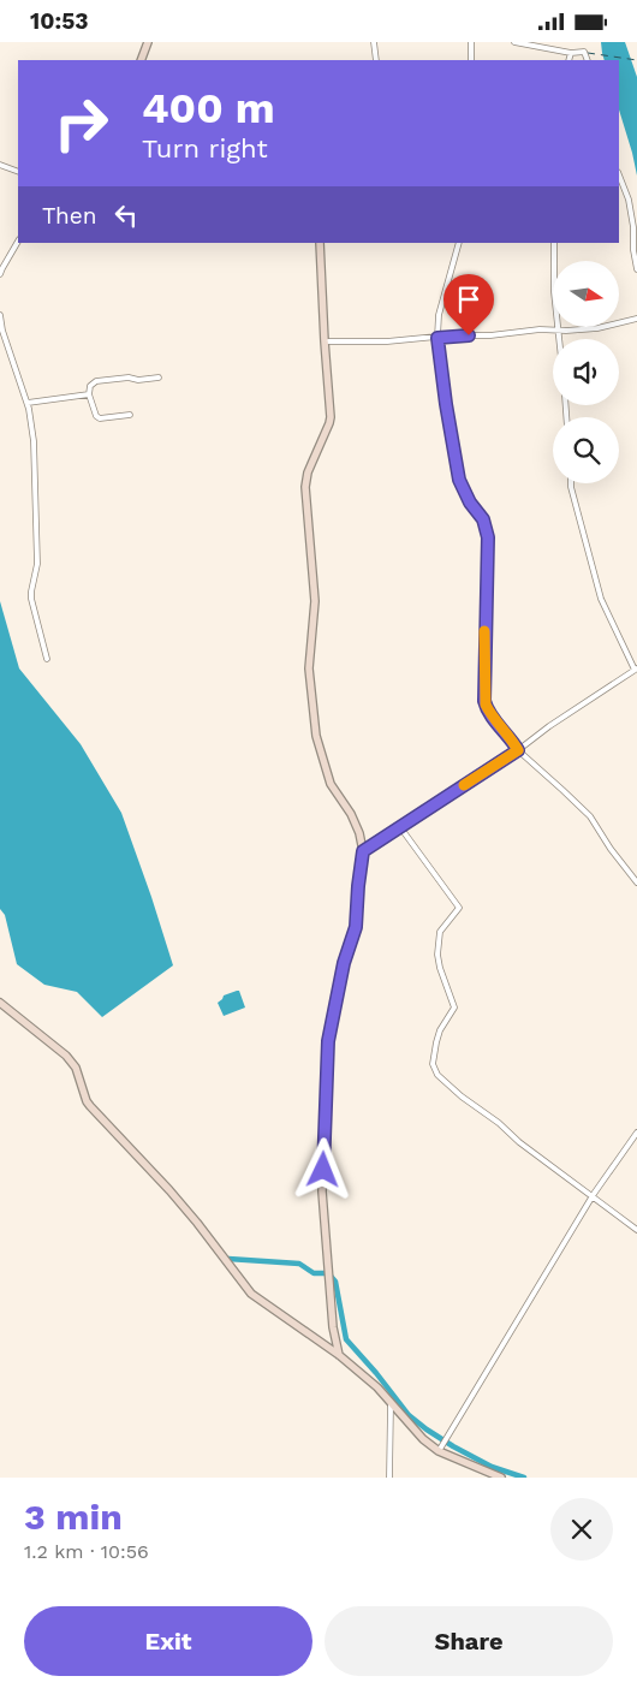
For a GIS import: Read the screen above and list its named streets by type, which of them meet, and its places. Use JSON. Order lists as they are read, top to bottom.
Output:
{
  "north": "right",
  "page": {
    "status": "10:53",
    "turn": ["400 m", "Turn right"],
    "then": "Then",
    "heading": ["3 min", "1.2 km · 10:56"],
    "buttons": ["Exit", "Share"]
  }
}
